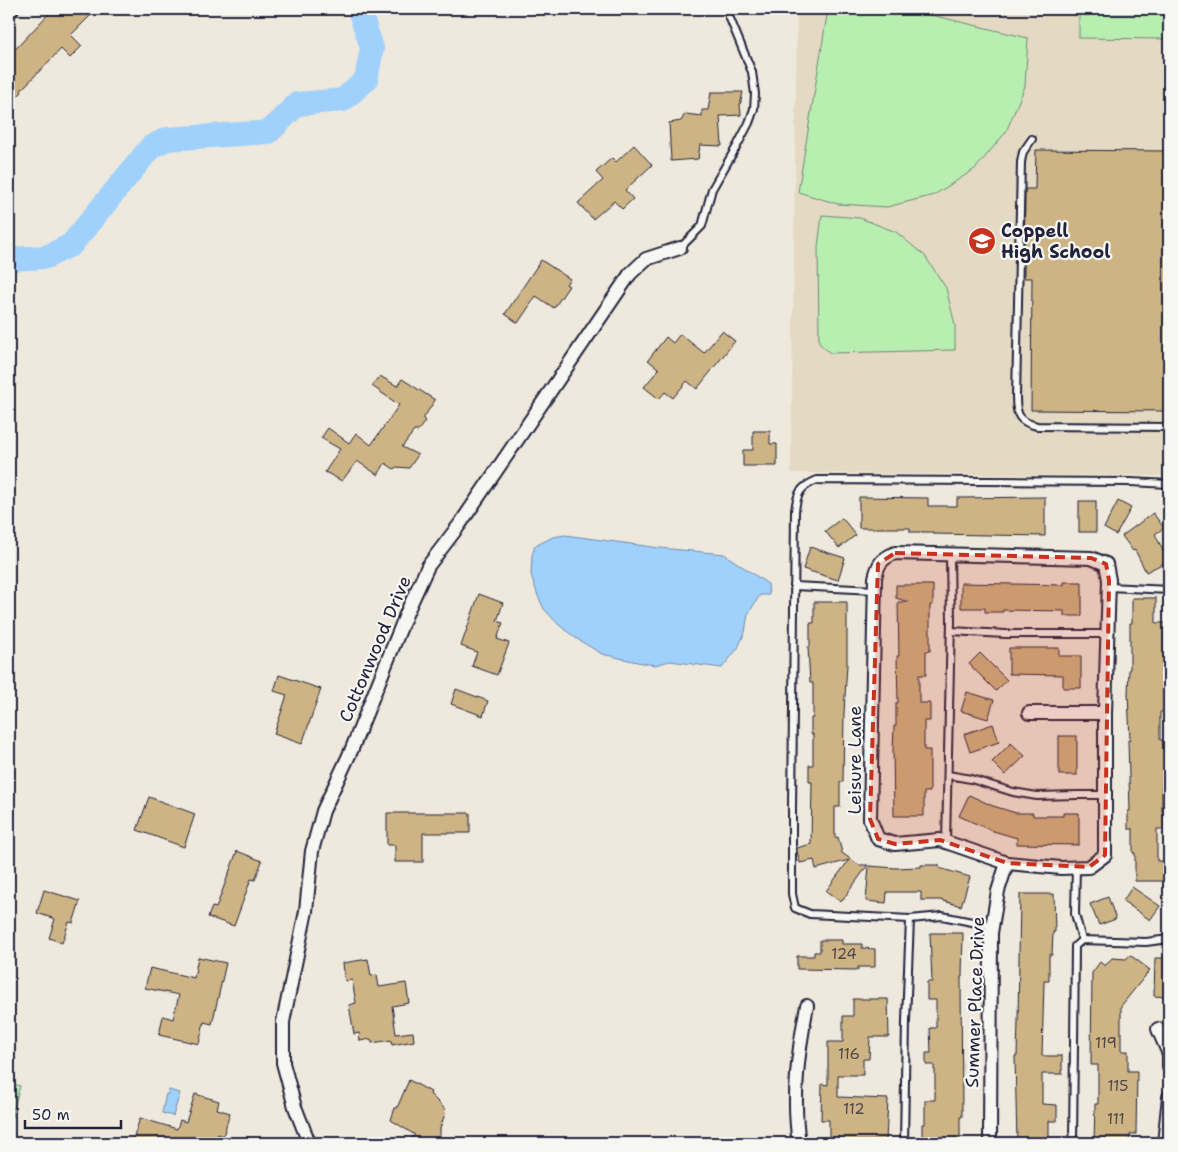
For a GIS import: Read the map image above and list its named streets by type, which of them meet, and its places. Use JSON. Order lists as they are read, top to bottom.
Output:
{
  "streets": {
    "street": ["Cottonwood Drive", "Leisure Lane", "Summer Place Drive"]
  },
  "crossings": [
    ["Leisure Lane", "Summer Place Drive"]
  ],
  "places": {
    "school or university": ["Coppell High School"]
  },
  "house_numbers": [
    "124",
    "119",
    "116",
    "115",
    "112",
    "111"
  ],
  "scale_bar": "50 m"
}
